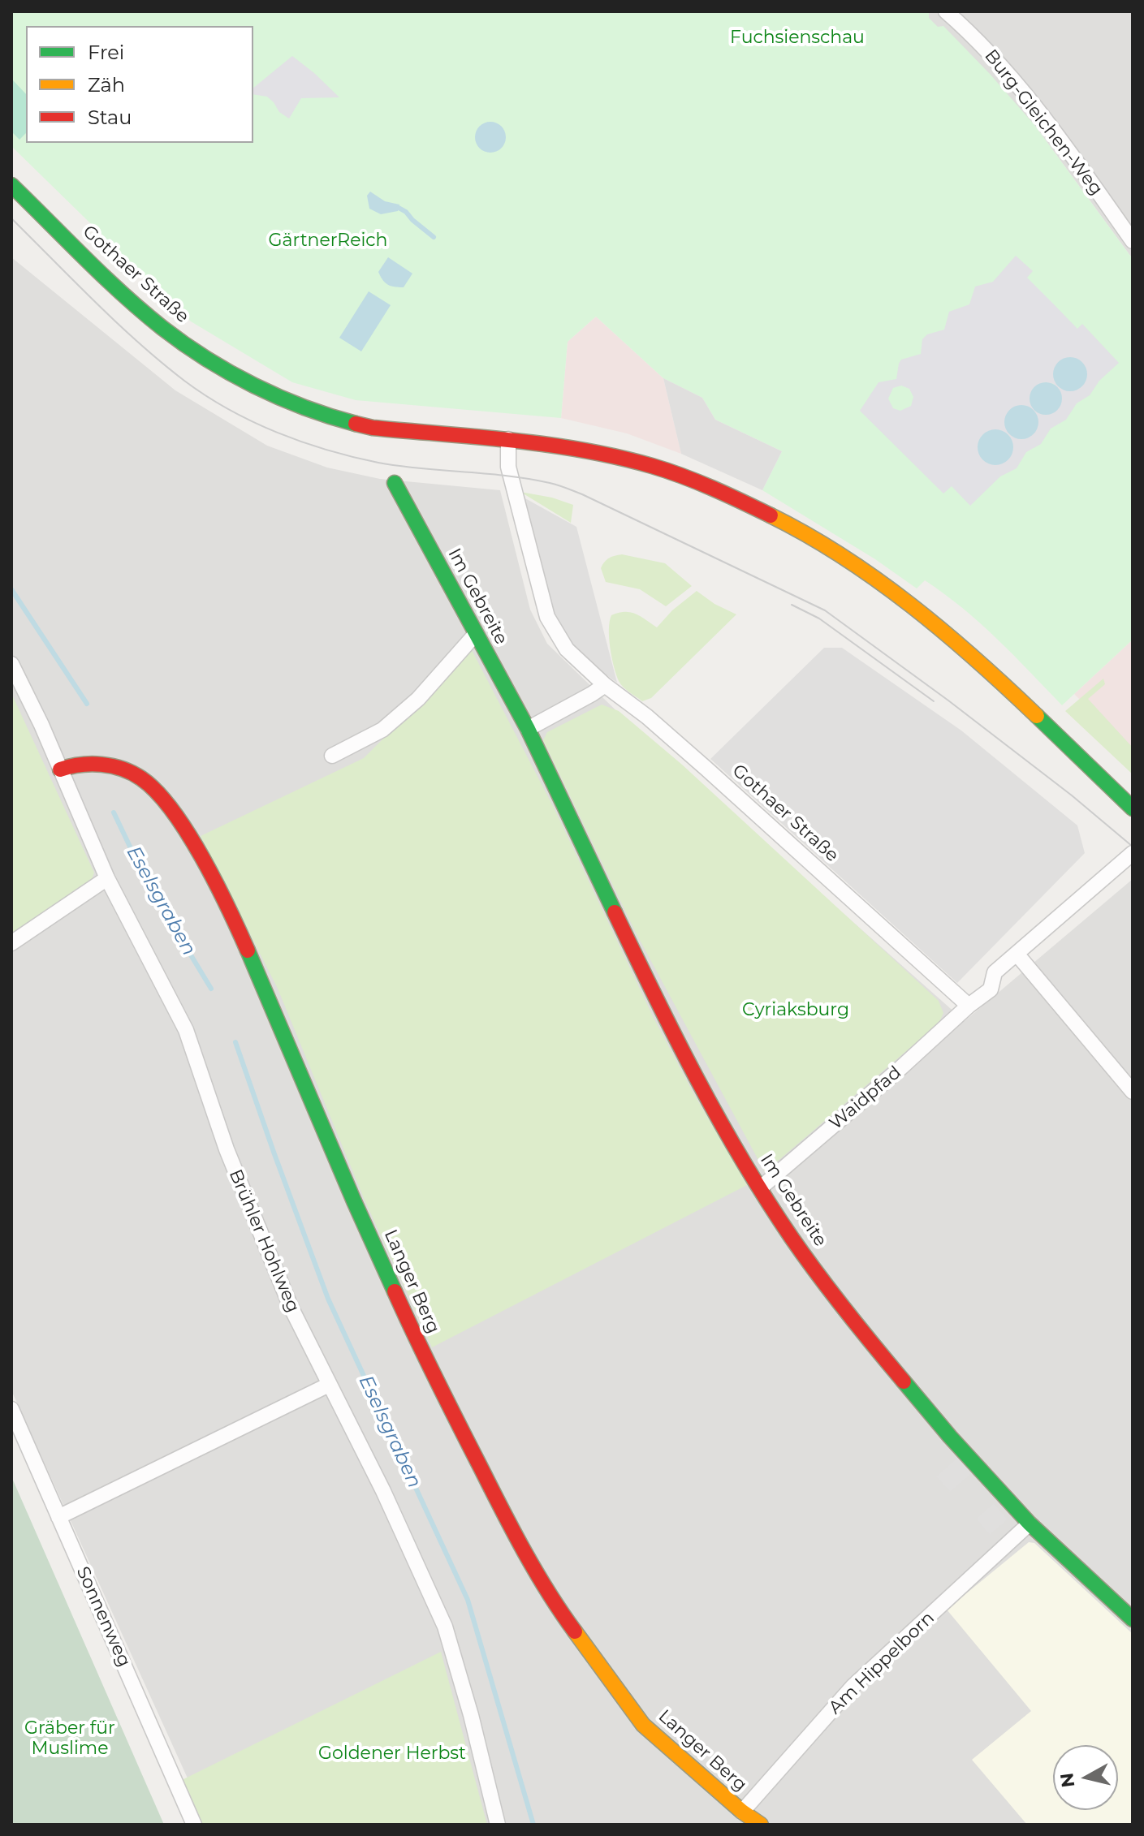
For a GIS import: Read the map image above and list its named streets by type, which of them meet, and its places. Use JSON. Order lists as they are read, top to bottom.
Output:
{
  "streets": {
    "street": [
      "Burg-Gleichen-Weg",
      "Gothaer Straße",
      "Im Gebreite",
      "Waidpfad",
      "Brühler Hohlweg",
      "Langer Berg",
      "Sonnenweg",
      "Am Hippelborn"
    ]
  },
  "crossings": [
    ["Gothaer Straße", "Waidpfad"],
    ["Im Gebreite", "Waidpfad"],
    ["Im Gebreite", "Am Hippelborn"],
    ["Brühler Hohlweg", "Langer Berg"],
    ["Langer Berg", "Am Hippelborn"]
  ],
  "water": ["Eselsgraben"],
  "parks": [
    "Fuchsienschau",
    "GärtnerReich",
    "Cyriaksburg",
    "Gräber für Muslime",
    "Goldener Herbst"
  ],
  "legend": ["Frei", "Zäh", "Stau"],
  "north": "left"
}
